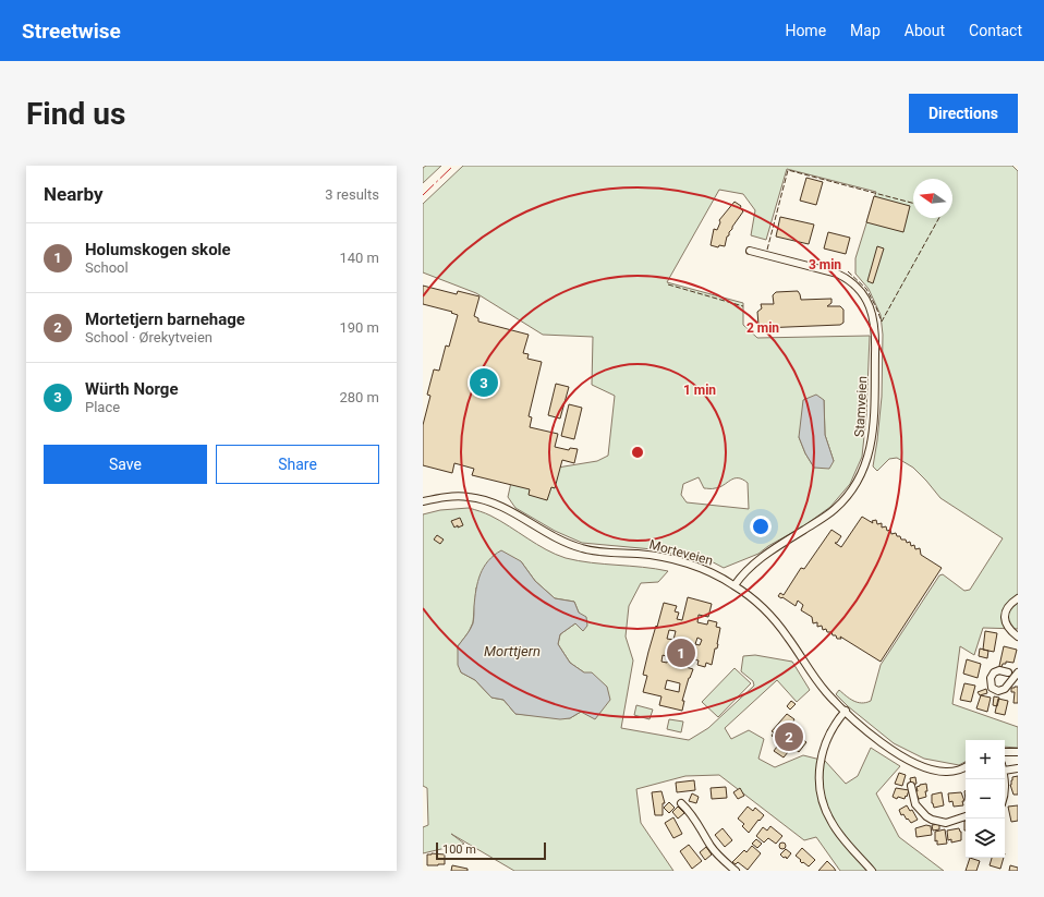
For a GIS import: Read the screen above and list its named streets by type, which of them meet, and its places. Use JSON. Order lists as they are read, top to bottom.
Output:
{
  "streets": {
    "street": ["Stamveien", "Morteveien"]
  },
  "crossings": [
    ["Stamveien", "Morteveien"]
  ],
  "water": ["Morttjern"],
  "scale_bar": "100 m",
  "north": "left",
  "page": {
    "header": "Streetwise",
    "nav": [
      "Home",
      "Map",
      "About",
      "Contact"
    ],
    "buttons": [
      "Directions",
      ["Save", "Share"]
    ],
    "title": "Find us",
    "heading": ["Nearby", "3 results"],
    "list": [
      {
        "mark": "1",
        "name": "Holumskogen skole",
        "note": "School",
        "value": "140 m"
      },
      {
        "mark": "2",
        "name": "Mortetjern barnehage",
        "note": "School · Ørekytveien",
        "value": "190 m"
      },
      {
        "mark": "3",
        "name": "Würth Norge",
        "note": "Place",
        "value": "280 m"
      }
    ],
    "pins": ["3", "1", "2"],
    "map_buttons": ["+", "−"],
    "scale": "100 m"
  },
  "rings": ["3 min", "2 min", "1 min"]
}
